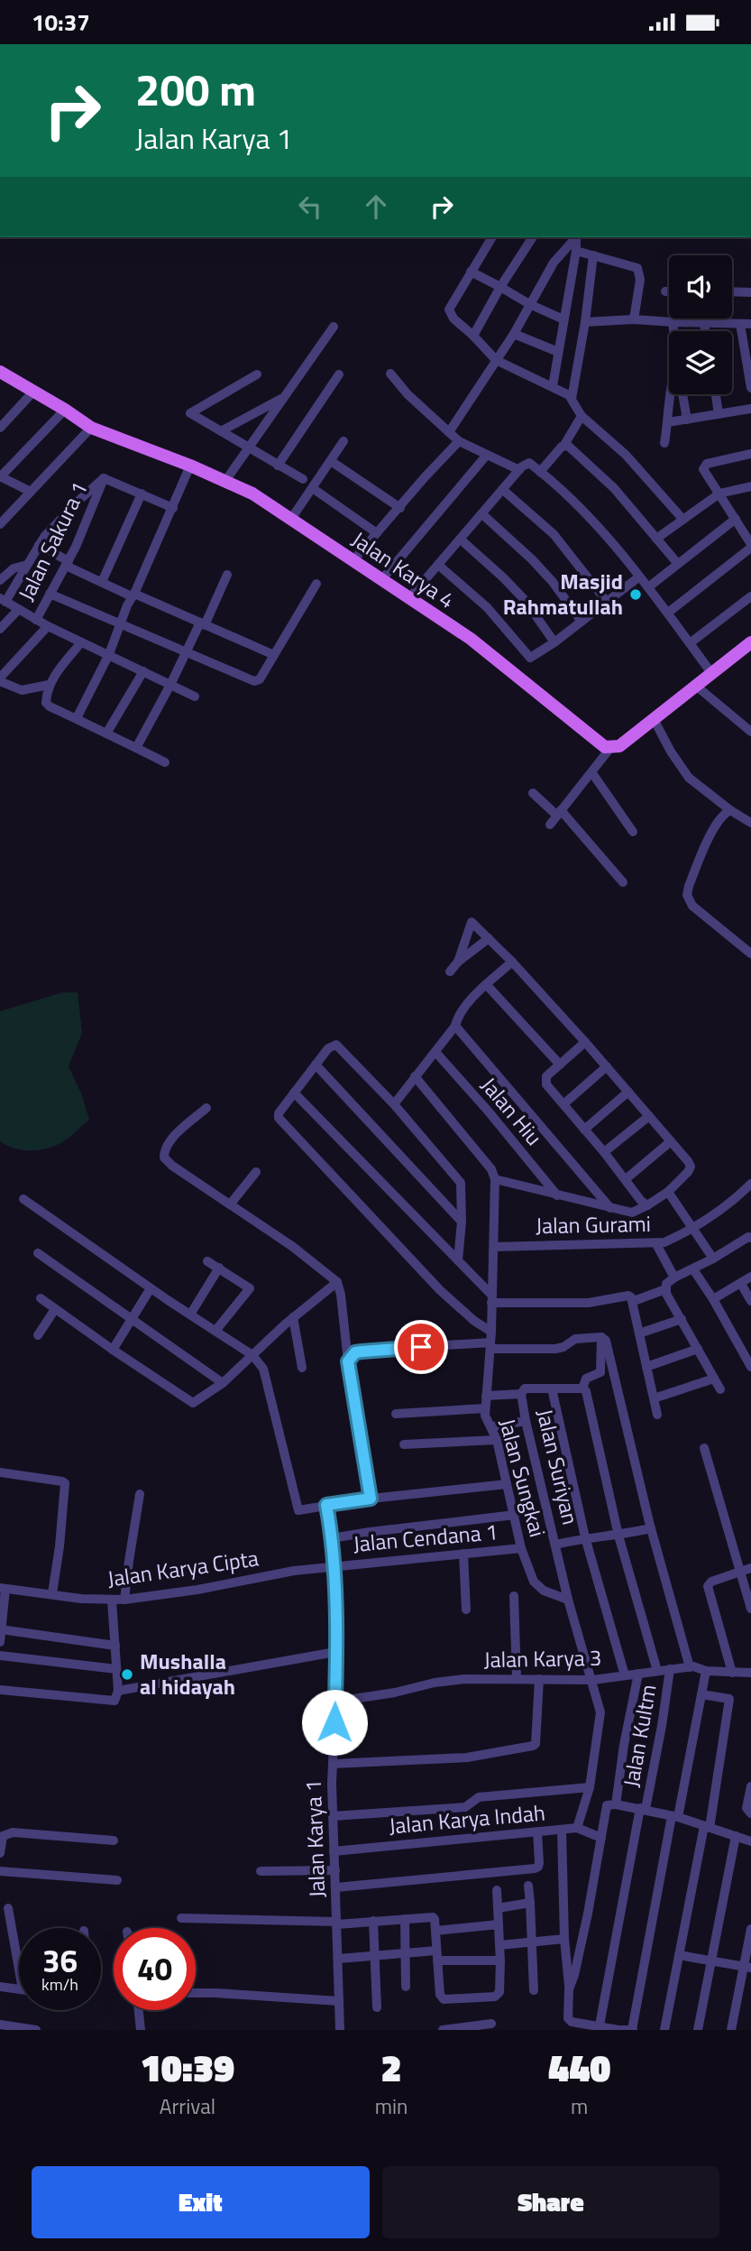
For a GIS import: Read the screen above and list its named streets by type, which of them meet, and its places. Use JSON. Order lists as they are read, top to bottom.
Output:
{
  "streets": {
    "main road": ["Jalan Karya 4"],
    "street": [
      "Jalan Sakura 1",
      "Jalan Hiu",
      "Jalan Gurami",
      "Jalan Suriyan",
      "Jalan Sungkai",
      "Jalan Cendana 1",
      "Jalan Karya Cipta",
      "Jalan Karya 3",
      "Jalan Kultm",
      "Jalan Karya Indah",
      "Jalan Karya 1"
    ]
  },
  "crossings": [
    ["Jalan Suriyan", "Jalan Sungkai"],
    ["Jalan Suriyan", "Jalan Karya 3"],
    ["Jalan Suriyan", "Jalan Karya Indah"],
    ["Jalan Sungkai", "Jalan Cendana 1"],
    ["Jalan Cendana 1", "Jalan Karya Cipta"],
    ["Jalan Cendana 1", "Jalan Karya 1"],
    ["Jalan Karya Cipta", "Jalan Karya 1"],
    ["Jalan Karya 3", "Jalan Kultm"],
    ["Jalan Karya 3", "Jalan Karya 1"],
    ["Jalan Karya Indah", "Jalan Karya 1"]
  ],
  "places": ["Masjid Rahmatullah", "Mushalla al hidayah"],
  "page": {
    "status": "10:37",
    "turn": ["200 m", "Jalan Karya 1"],
    "speed": "36 km/h",
    "limit": "40",
    "eta": [
      "10:39",
      "Arrival",
      "2",
      "min",
      "440",
      "m"
    ],
    "buttons": ["Exit", "Share"]
  }
}
